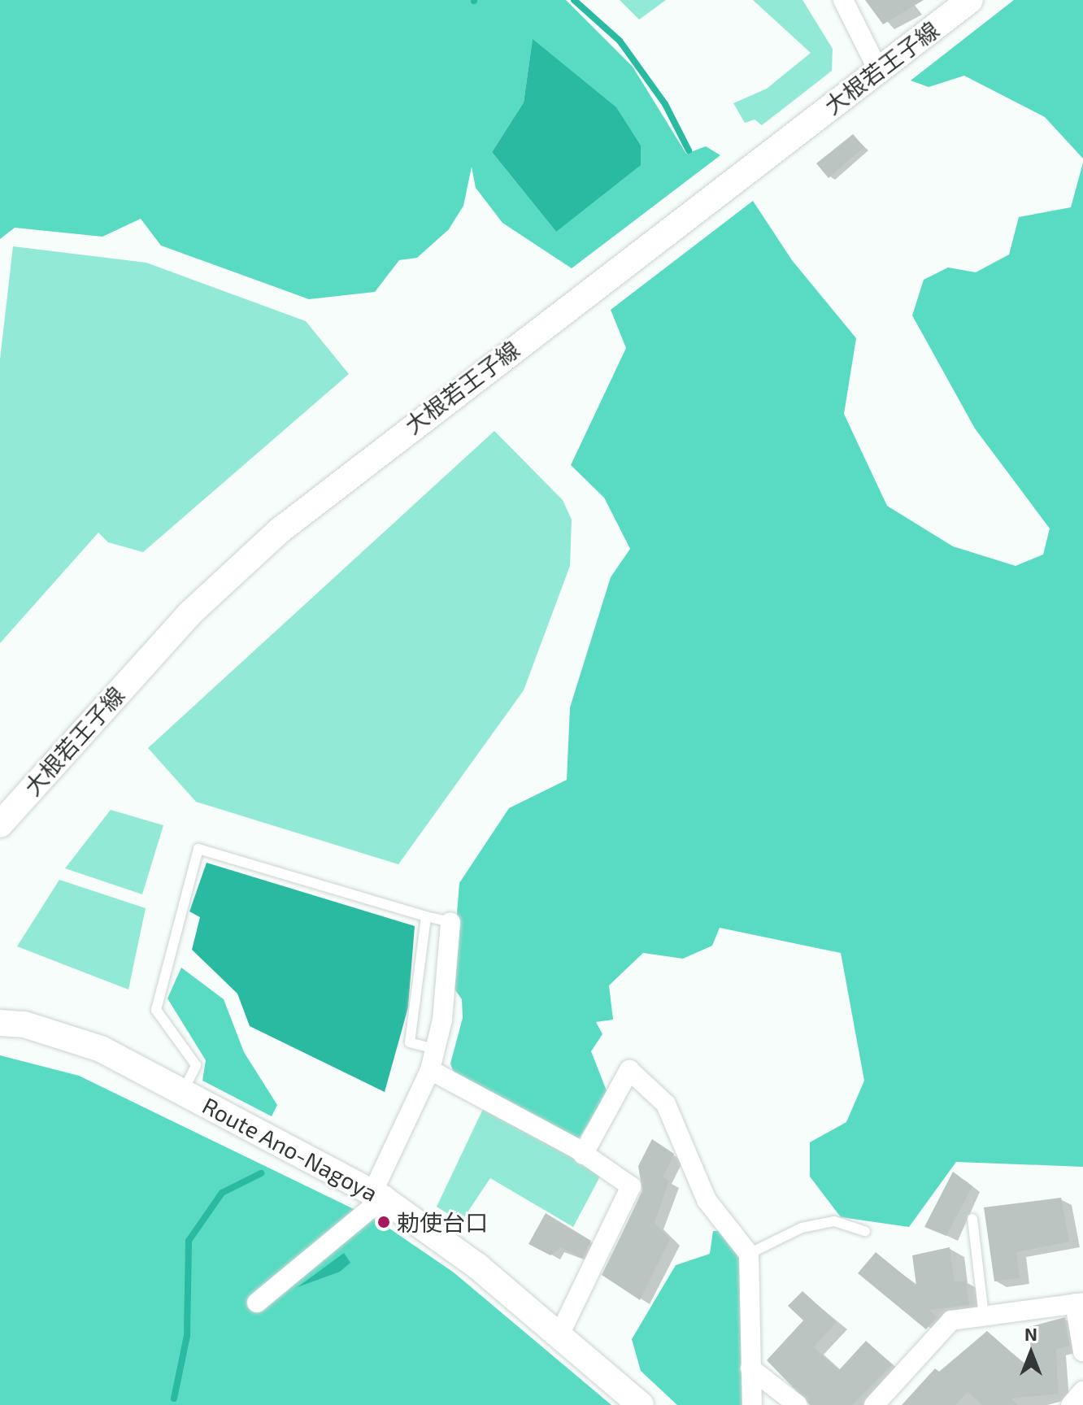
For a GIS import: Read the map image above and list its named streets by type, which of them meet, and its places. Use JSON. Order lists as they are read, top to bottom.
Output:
{
  "streets": {
    "street": ["大根若王子線", "Route Ano-Nagoya"]
  },
  "places": ["勅使台口"],
  "north": "top"
}
